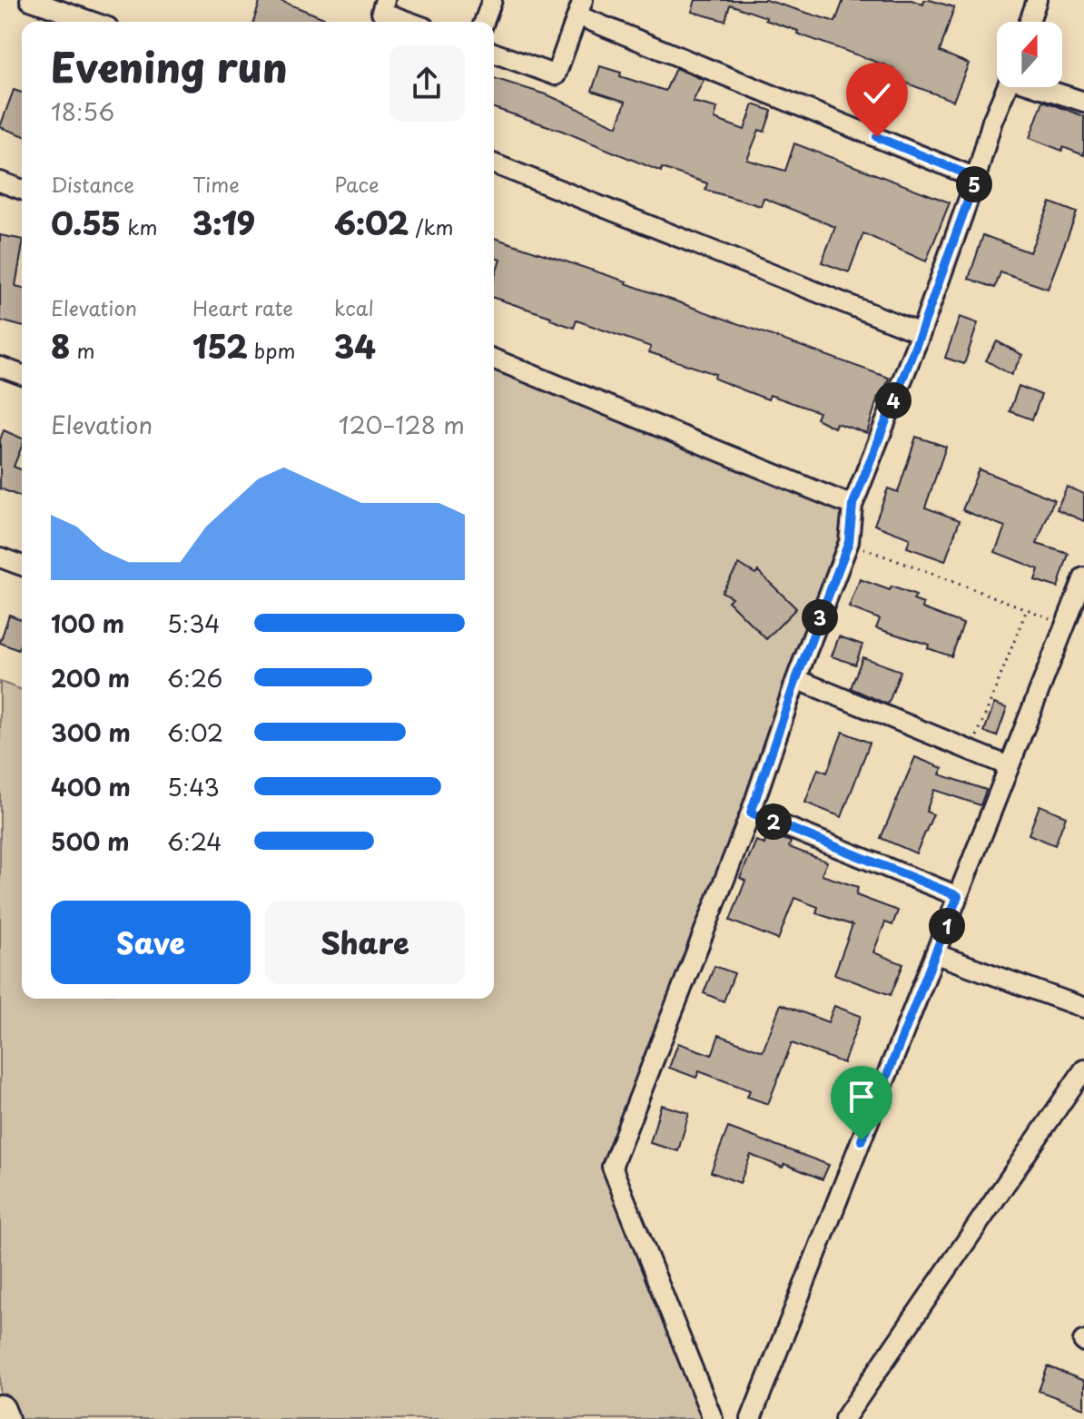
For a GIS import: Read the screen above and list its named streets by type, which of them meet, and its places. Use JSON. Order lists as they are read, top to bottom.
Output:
{
  "north": "top",
  "page": {
    "heading": ["Evening run", "18:56"],
    "stats": [
      ["Distance", "0.55 km"],
      ["Time", "3:19"],
      ["Pace", "6:02 /km"],
      ["Elevation", "8 m"],
      ["Heart rate", "152 bpm"],
      ["kcal", "34"]
    ],
    "pins": [
      "5",
      "4",
      "3",
      "2",
      "1"
    ],
    "chart": ["Elevation", "120–128 m"],
    "list": [
      {
        "name": "100 m",
        "note": "5:34"
      },
      {
        "name": "200 m",
        "note": "6:26"
      },
      {
        "name": "300 m",
        "note": "6:02"
      },
      {
        "name": "400 m",
        "note": "5:43"
      },
      {
        "name": "500 m",
        "note": "6:24"
      }
    ],
    "buttons": ["Save", "Share"]
  }
}
